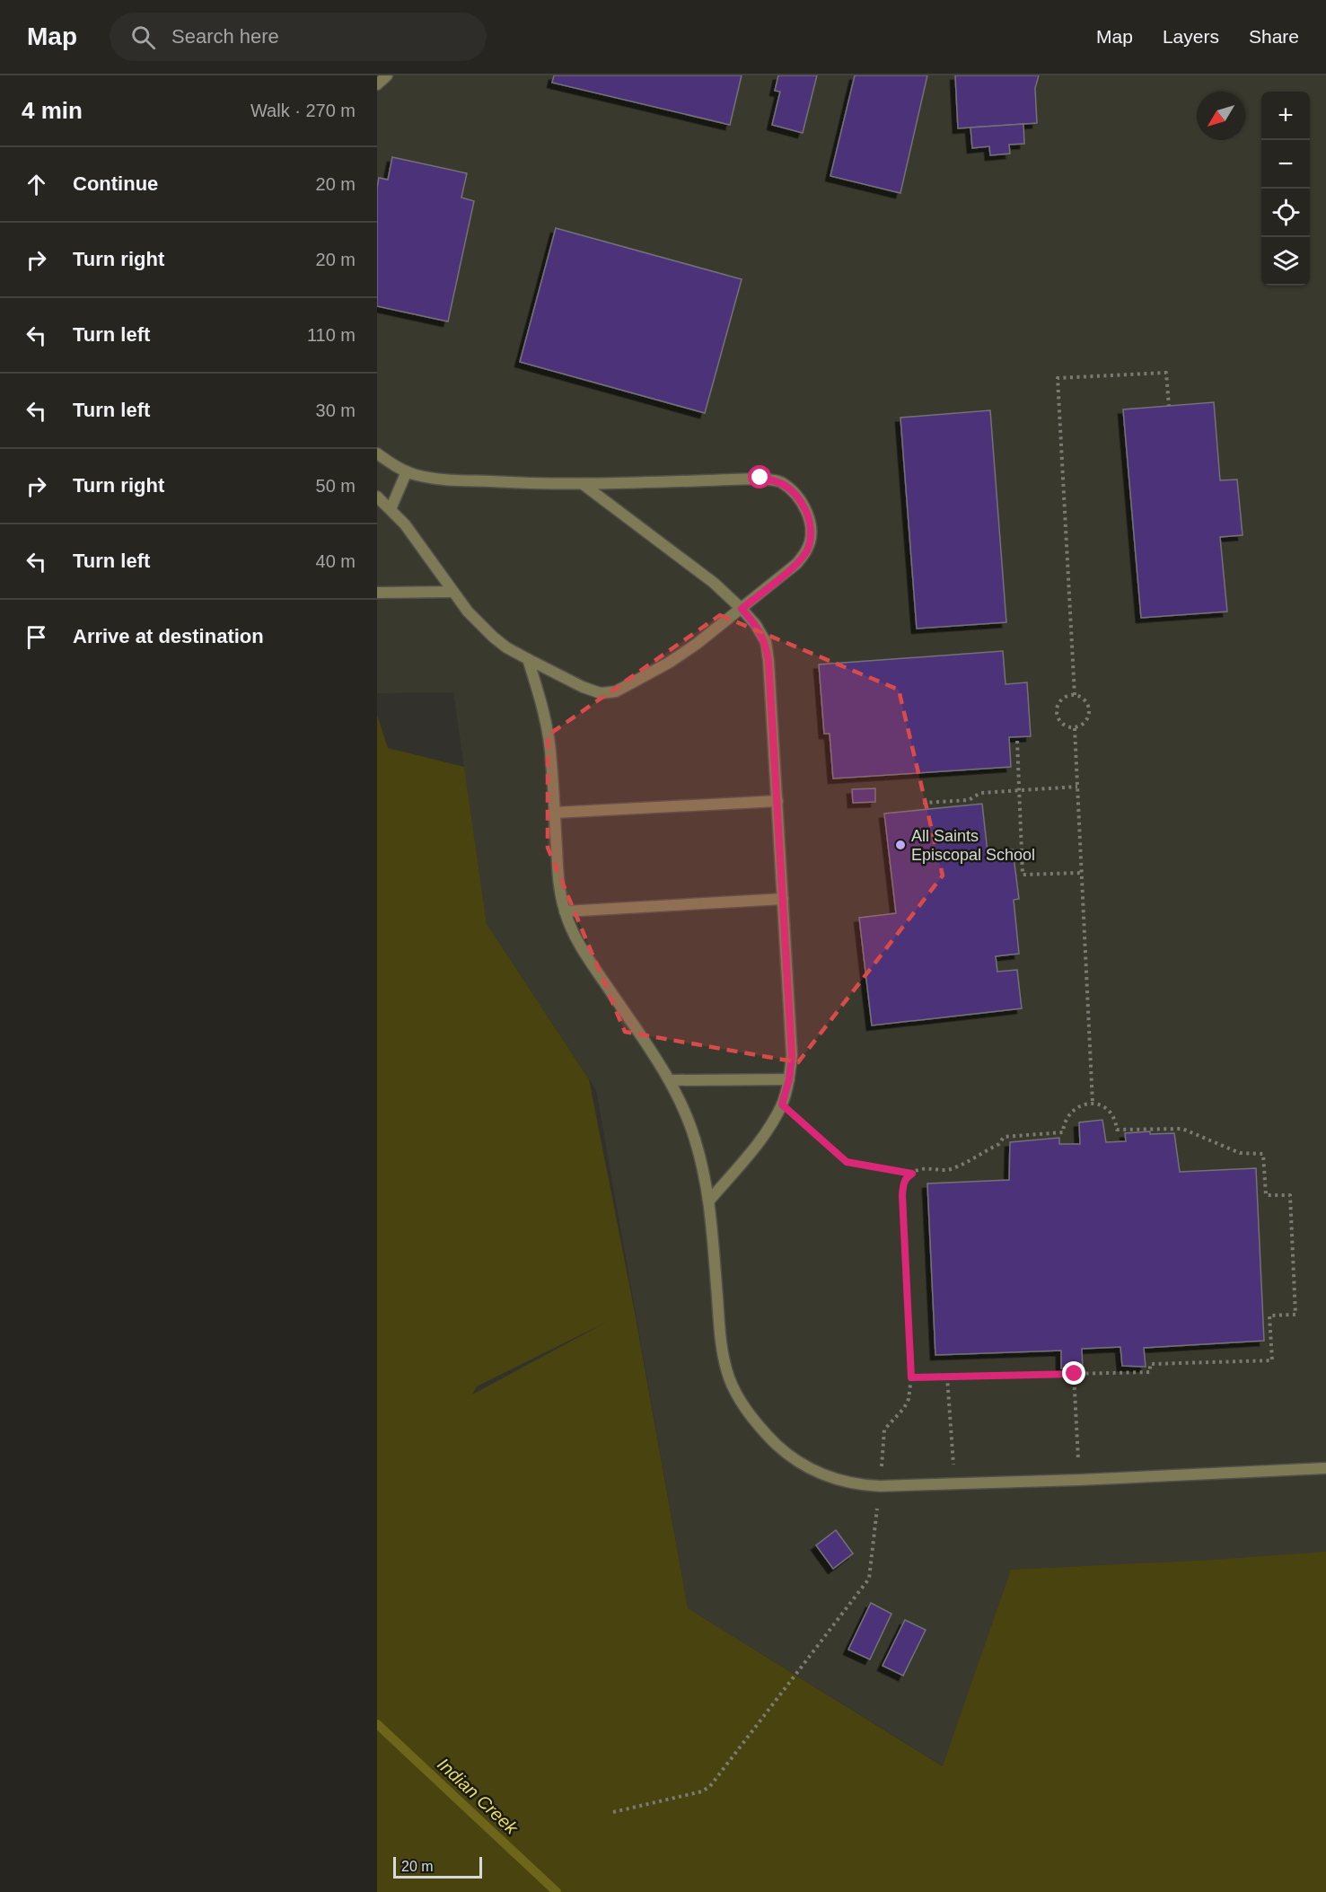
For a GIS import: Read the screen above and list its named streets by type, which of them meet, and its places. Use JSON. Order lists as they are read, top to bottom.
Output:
{
  "water": ["Indian Creek"],
  "places": ["All Saints Episcopal School"],
  "scale_bar": "20 m",
  "north": "bottom left",
  "page": {
    "header": "Map",
    "search": "Search here",
    "nav": ["Map", "Layers", "Share"],
    "heading": ["4 min", "Walk · 270 m"],
    "map_buttons": ["+", "−"],
    "list": [
      ["Continue", "20 m"],
      ["Turn right", "20 m"],
      ["Turn left", "110 m"],
      ["Turn left", "30 m"],
      ["Turn right", "50 m"],
      ["Turn left", "40 m"],
      "Arrive at destination"
    ],
    "scale": "20 m"
  }
}
